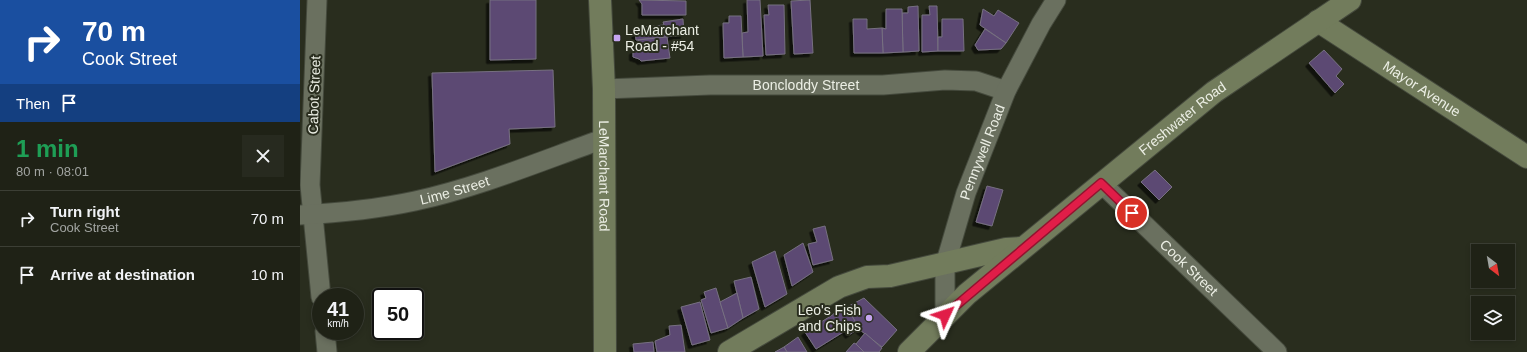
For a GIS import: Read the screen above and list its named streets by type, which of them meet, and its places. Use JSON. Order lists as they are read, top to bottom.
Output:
{
  "streets": {
    "main road": ["Mayor Avenue", "Freshwater Road", "LeMarchant Road"],
    "street": [
      "Boncloddy Street",
      "Cabot Street",
      "Pennywell Road",
      "Lime Street",
      "Cook Street"
    ]
  },
  "crossings": [
    ["Boncloddy Street", "Pennywell Road"],
    ["Boncloddy Street", "LeMarchant Road"],
    ["Mayor Avenue", "Freshwater Road"],
    ["Cabot Street", "Lime Street"],
    ["Freshwater Road", "Pennywell Road"],
    ["Freshwater Road", "Cook Street"],
    ["LeMarchant Road", "Lime Street"]
  ],
  "places": {
    "transit": ["LeMarchant Road - #54"],
    "other": ["Leo's Fish and Chips"]
  },
  "north": "bottom right",
  "page": {
    "turn": ["70 m", "Cook Street"],
    "then": "Then",
    "heading": ["1 min", "80 m · 08:01"],
    "list": [
      {
        "name": "Turn right",
        "note": "Cook Street",
        "value": "70 m"
      },
      {
        "name": "Arrive at destination",
        "value": "10 m"
      }
    ],
    "speed": "41 km/h",
    "limit": "50"
  }
}
